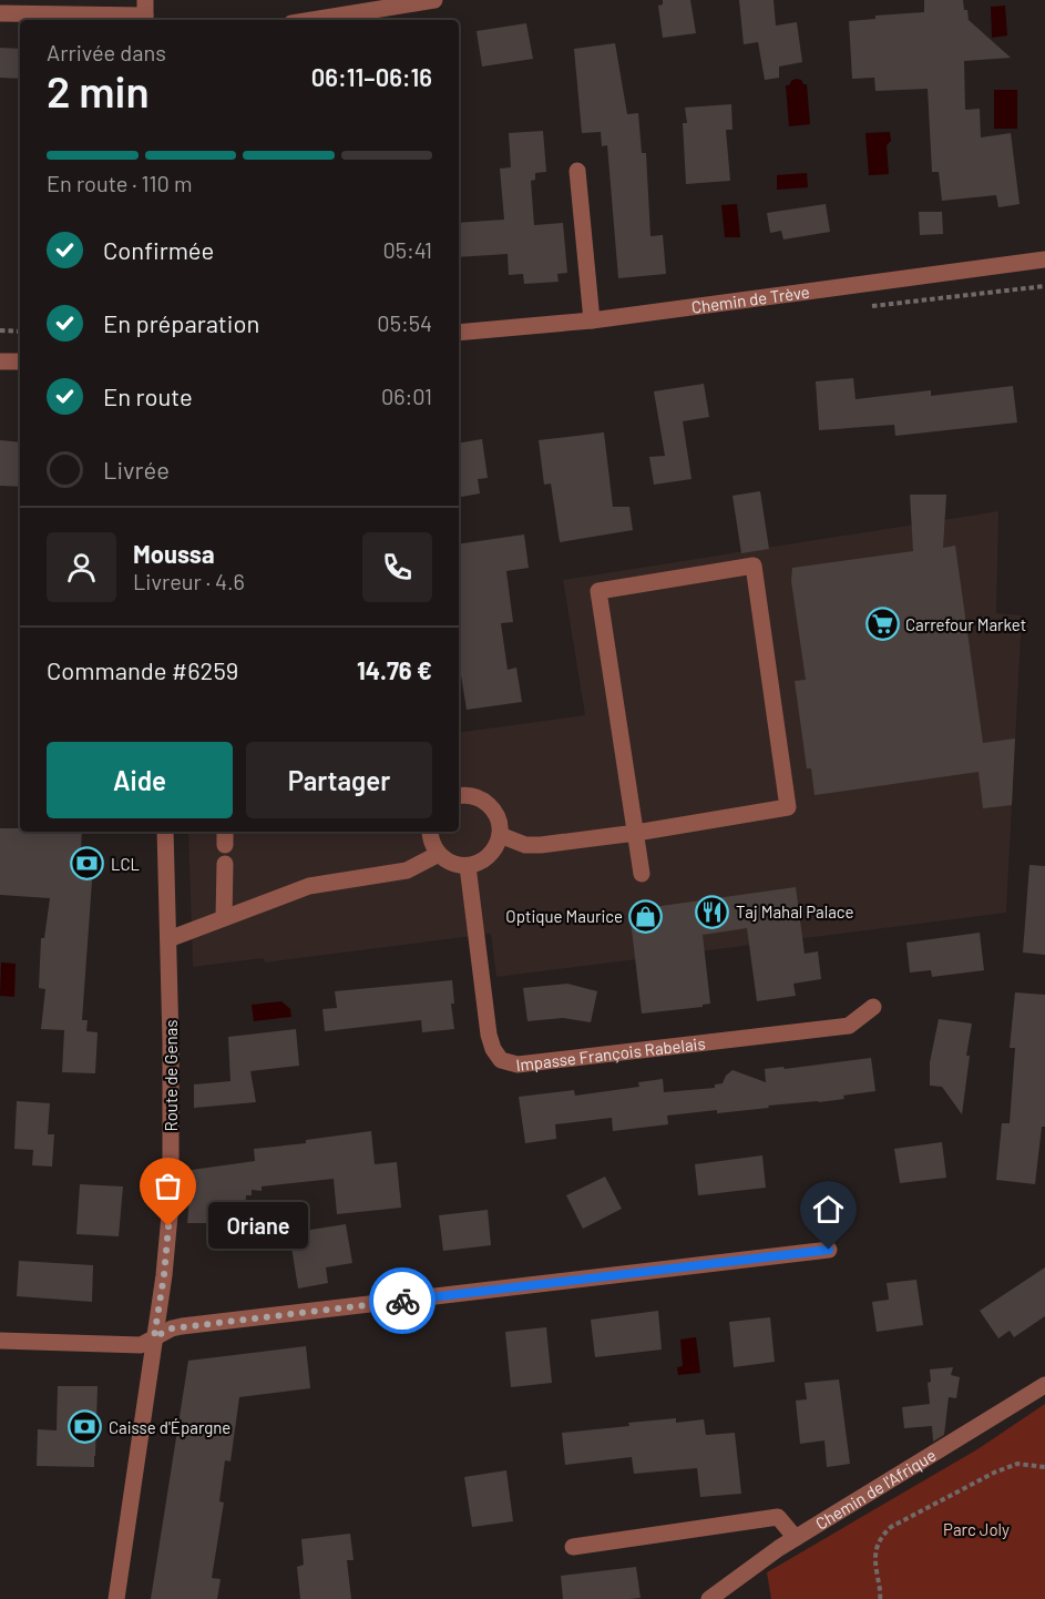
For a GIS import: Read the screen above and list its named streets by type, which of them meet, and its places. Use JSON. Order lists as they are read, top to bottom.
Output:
{
  "streets": {
    "street": [
      "Chemin de Trève",
      "Impasse François Rabelais",
      "Route de Genas",
      "Chemin de l'Afrique"
    ]
  },
  "parks": ["Parc Joly"],
  "places": {
    "supermarket": ["Carrefour Market"],
    "bank": ["LCL", "Caisse d'Épargne"],
    "restaurant": ["Taj Mahal Palace"],
    "shop": ["Optique Maurice"],
    "other": ["Oriane"]
  },
  "page": {
    "heading": ["2 min", "Arrivée dans", "06:11–06:16"],
    "panel": [
      "Moussa",
      "Livreur · 4.6",
      "Commande #6259",
      "14.76 €"
    ],
    "bar": "En route · 110 m",
    "list": [
      ["Confirmée", "05:41"],
      ["En préparation", "05:54"],
      ["En route", "06:01"],
      "Livrée"
    ],
    "buttons": ["Aide", "Partager"],
    "bubble": "Oriane"
  }
}
